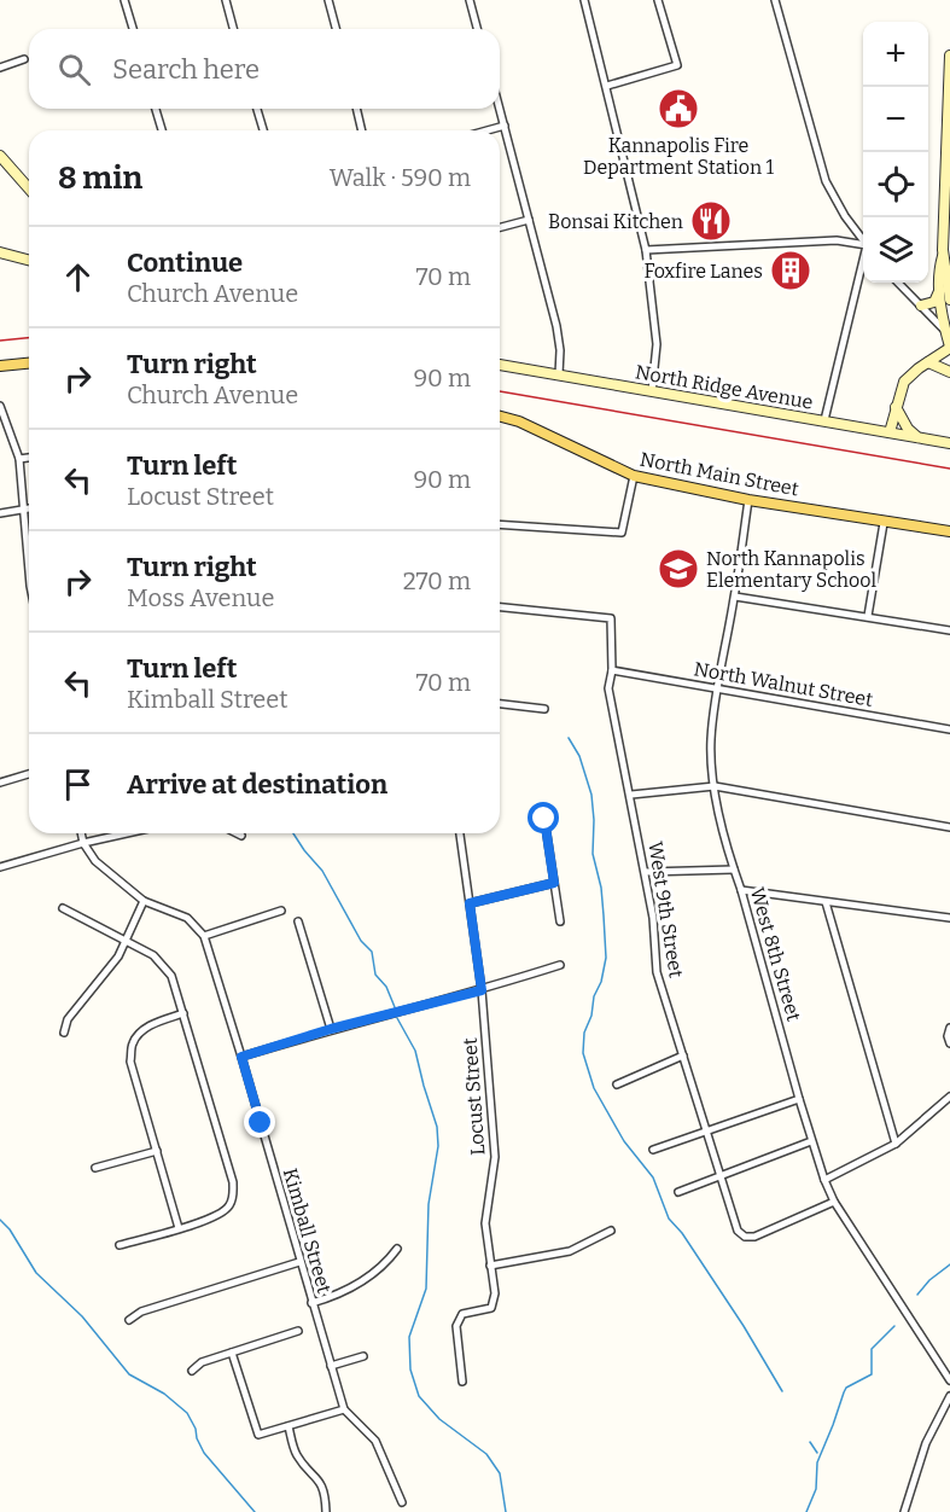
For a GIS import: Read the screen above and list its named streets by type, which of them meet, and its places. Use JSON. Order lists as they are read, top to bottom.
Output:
{
  "streets": {
    "main road": ["North Main Street"],
    "street": [
      "North Ridge Avenue",
      "North Walnut Street",
      "West 9th Street",
      "West 8th Street",
      "Locust Street",
      "Kimball Street"
    ]
  },
  "crossings": [
    ["North Main Street", "West 8th Street"],
    ["North Walnut Street", "West 9th Street"],
    ["North Walnut Street", "West 8th Street"],
    ["West 9th Street", "West 8th Street"]
  ],
  "places": {
    "public building": ["Kannapolis Fire Department Station 1"],
    "restaurant": ["Bonsai Kitchen"],
    "building": ["Foxfire Lanes"],
    "school or university": ["North Kannapolis Elementary School"]
  },
  "page": {
    "map_buttons": ["+", "−"],
    "search": "Search here",
    "heading": ["8 min", "Walk · 590 m"],
    "list": [
      ["Continue", "Church Avenue", "70 m"],
      ["Turn right", "Church Avenue", "90 m"],
      ["Turn left", "Locust Street", "90 m"],
      ["Turn right", "Moss Avenue", "270 m"],
      ["Turn left", "Kimball Street", "70 m"],
      "Arrive at destination"
    ]
  }
}
